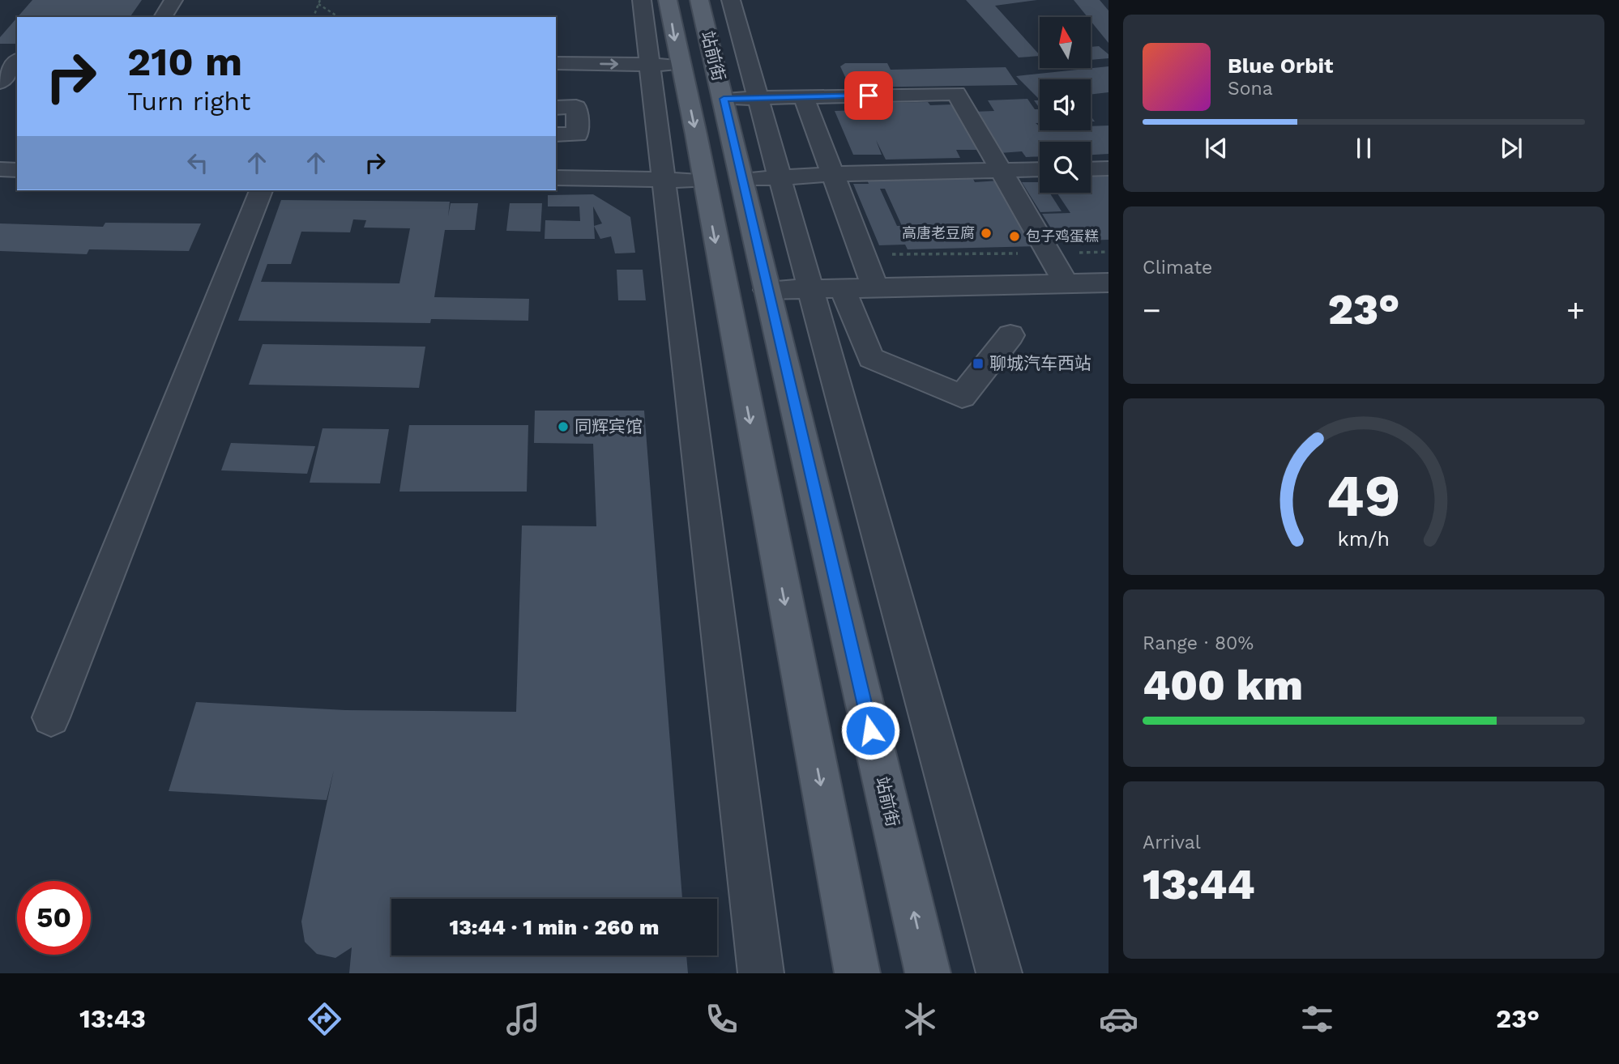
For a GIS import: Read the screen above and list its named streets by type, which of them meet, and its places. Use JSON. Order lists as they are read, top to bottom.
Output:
{
  "streets": {
    "main road": ["站前街"]
  },
  "places": {
    "other": ["高唐老豆腐", "包子鸡蛋糕", "同辉宾馆"],
    "transit": ["聊城汽车西站"]
  },
  "north": "top",
  "page": {
    "turn": ["210 m", "Turn right"],
    "song": ["Blue Orbit", "Sona"],
    "tile": [
      "Climate",
      ["Range · 80%", "400 km"],
      ["Arrival", "13:44"]
    ],
    "heat": ["−", "23°", "+"],
    "limit": "50",
    "trip": "13:44 · 1 min · 260 m",
    "tabs": ["13:43", "23°"],
    "gauge": ["49", "km/h"]
  }
}
